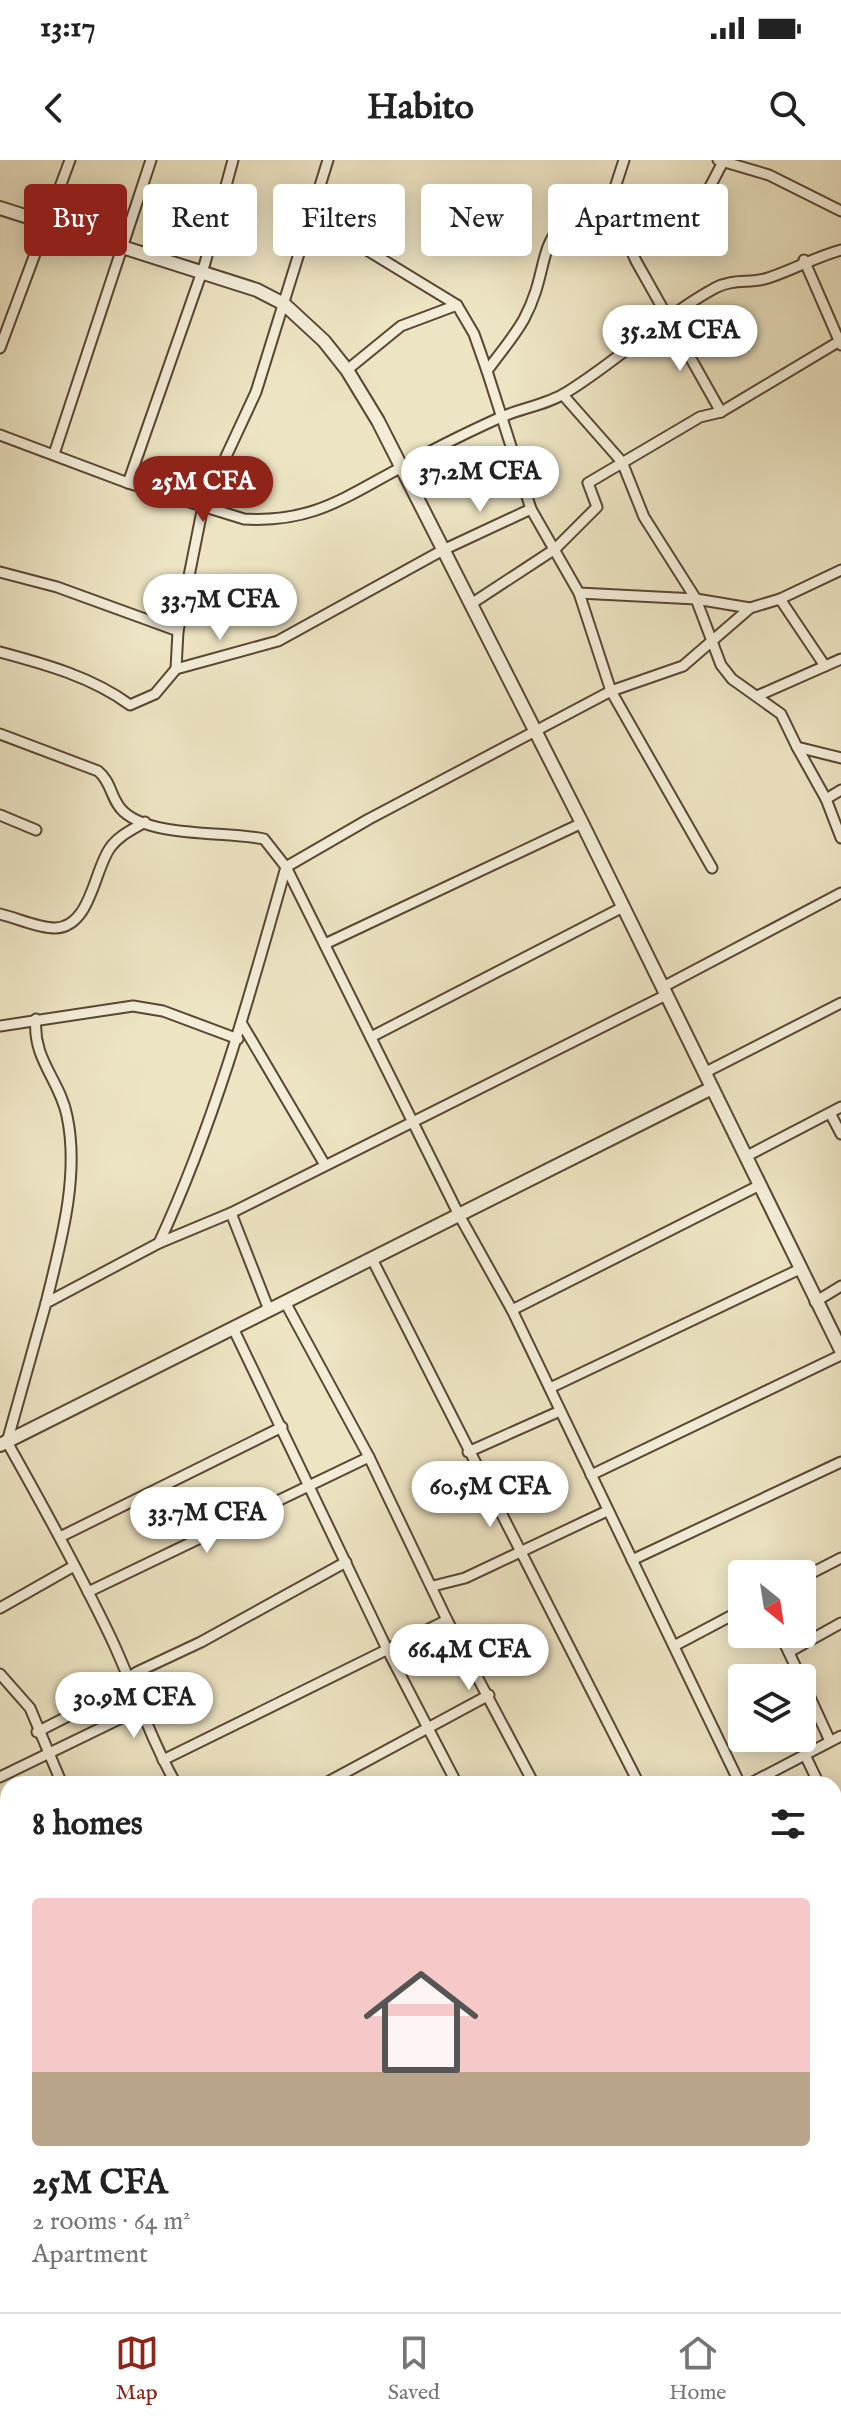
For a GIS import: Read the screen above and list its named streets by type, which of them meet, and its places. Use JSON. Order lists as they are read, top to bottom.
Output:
{
  "north": "bottom right",
  "page": {
    "status": "13:17",
    "header": "Habito",
    "chip": [
      "Buy",
      "Rent",
      "Filters",
      "New",
      "Apartment"
    ],
    "price": [
      "35.2M CFA",
      "37.2M CFA",
      "25M CFA",
      "33.7M CFA",
      "60.5M CFA",
      "33.7M CFA",
      "66.4M CFA",
      "30.9M CFA"
    ],
    "heading": "8 homes",
    "list": [
      {
        "name": "25M CFA",
        "note": "2 rooms · 64 m² · Apartment"
      }
    ],
    "tabs": ["Map", "Saved", "Home"]
  }
}
